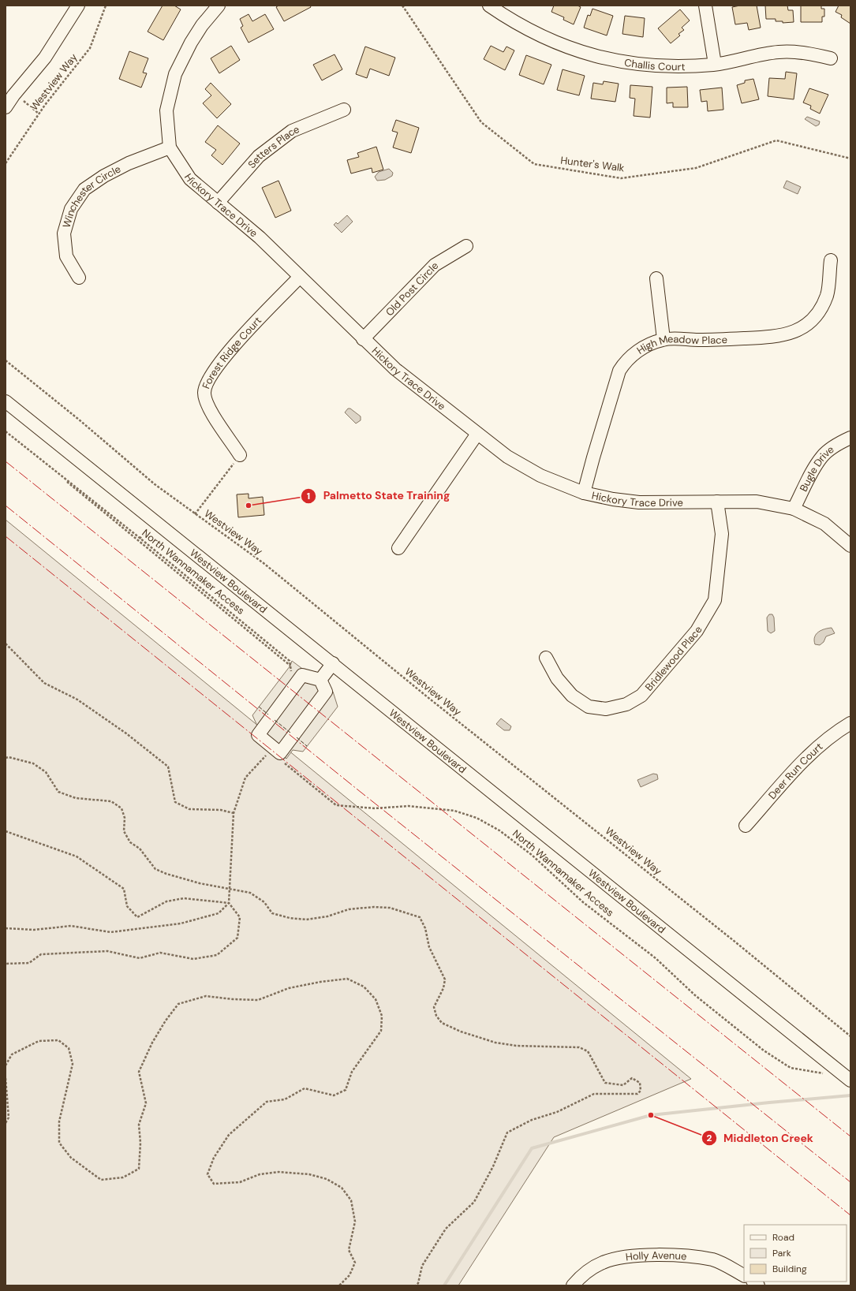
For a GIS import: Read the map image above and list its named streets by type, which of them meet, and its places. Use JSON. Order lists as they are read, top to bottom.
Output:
{
  "streets": {
    "street": [
      "Challis Court",
      "Setters Place",
      "Winchester Circle",
      "Hickory Trace Drive",
      "Old Post Circle",
      "High Meadow Place",
      "Forest Ridge Court",
      "Bugle Drive",
      "Westview Boulevard",
      "Bridlewood Place",
      "Deer Run Court",
      "Holly Avenue"
    ],
    "path": ["Westview Way", "Hunter's Walk", "North Wannamaker Access"]
  },
  "crossings": [
    ["Setters Place", "Hickory Trace Drive"],
    ["Winchester Circle", "Hickory Trace Drive"],
    ["Hickory Trace Drive", "Old Post Circle"],
    ["Hickory Trace Drive", "High Meadow Place"],
    ["Hickory Trace Drive", "Forest Ridge Court"],
    ["Hickory Trace Drive", "Bugle Drive"],
    ["Hickory Trace Drive", "Bridlewood Place"],
    ["North Wannamaker Access", "Westview Boulevard"]
  ],
  "places": ["Palmetto State Training", "Middleton Creek"],
  "legend": ["Road", "Park", "Building"]
}
